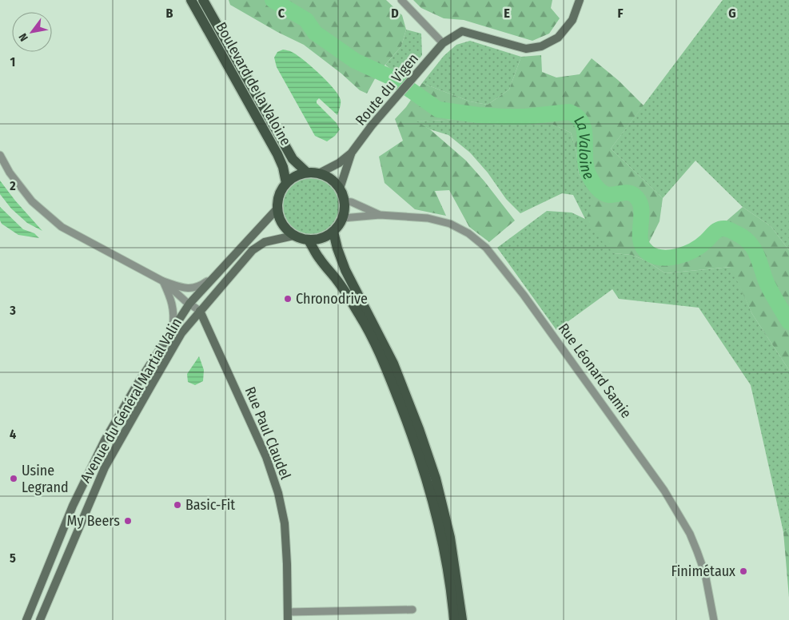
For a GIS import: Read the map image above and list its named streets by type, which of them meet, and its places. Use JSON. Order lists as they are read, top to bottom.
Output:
{
  "streets": {
    "main road": [
      "Boulevard de la Valoine",
      "Route du Vigen",
      "Avenue du Général Martial Valin",
      "Rue Paul Claudel"
    ],
    "street": ["Rue Léonard Samie"]
  },
  "crossings": [
    ["Boulevard de la Valoine", "Route du Vigen"],
    ["Boulevard de la Valoine", "Avenue du Général Martial Valin"],
    ["Route du Vigen", "Avenue du Général Martial Valin"],
    ["Avenue du Général Martial Valin", "Rue Paul Claudel"]
  ],
  "water": ["La Valoine"],
  "places": [
    "Chronodrive",
    "Usine Legrand",
    "Basic-Fit",
    "My Beers",
    "Finimétaux"
  ],
  "north": "bottom left",
  "grid": {
    "columns": [
      "B",
      "C",
      "D",
      "E",
      "F",
      "G"
    ],
    "rows": [
      "1",
      "2",
      "3",
      "4",
      "5"
    ]
  }
}
